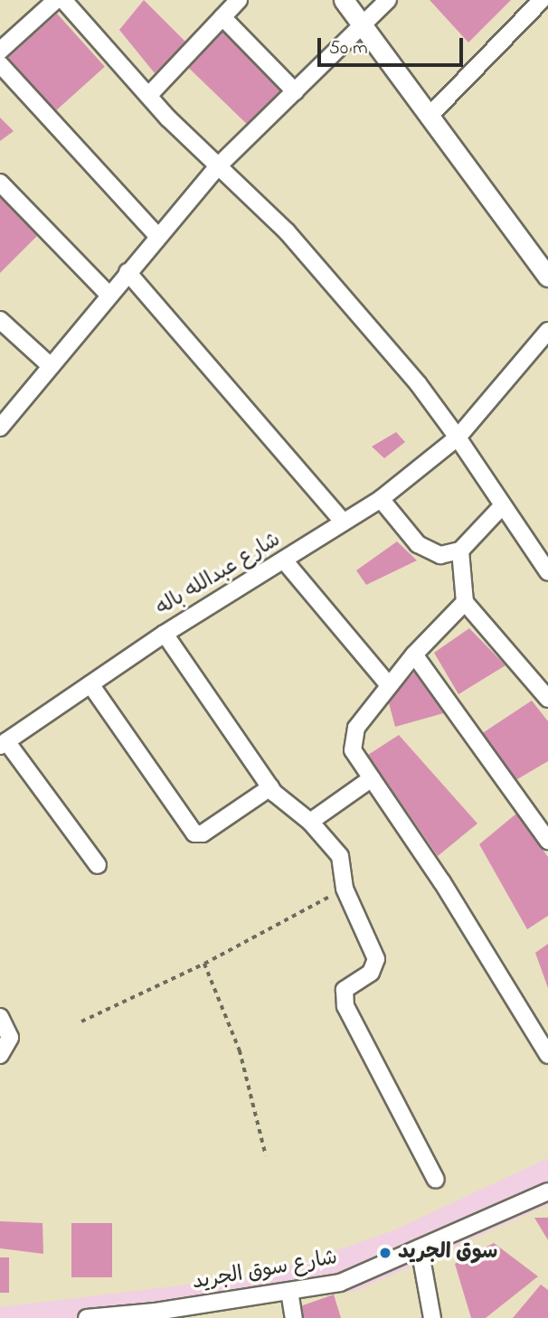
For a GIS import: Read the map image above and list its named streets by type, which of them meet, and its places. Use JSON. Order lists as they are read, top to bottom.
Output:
{
  "streets": {
    "street": ["شارع عبدالله باله", "شارع سوق الجريد"]
  },
  "places": ["سوق الجريد"],
  "scale_bar": "50 m"
}
